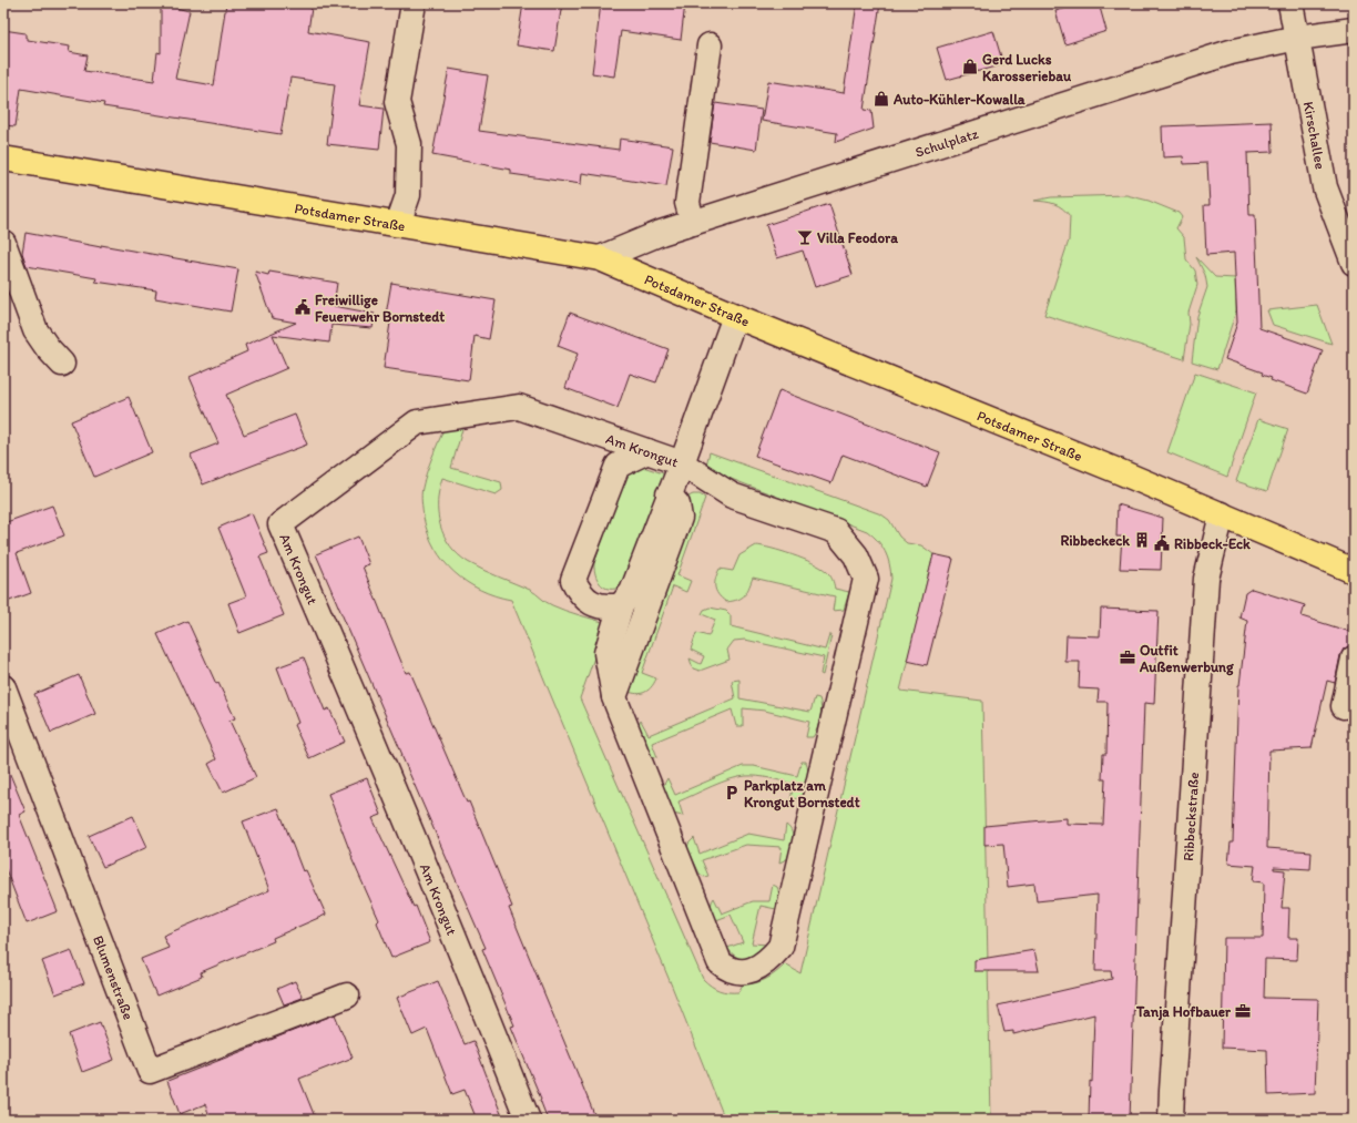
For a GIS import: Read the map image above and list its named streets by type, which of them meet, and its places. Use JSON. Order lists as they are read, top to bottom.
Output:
{
  "streets": {
    "main road": ["Potsdamer Straße"],
    "street": [
      "Kirschallee",
      "Schulplatz",
      "Am Krongut",
      "Ribbeckstraße",
      "Blumenstraße"
    ]
  },
  "crossings": [
    ["Kirschallee", "Schulplatz"],
    ["Schulplatz", "Potsdamer Straße"],
    ["Potsdamer Straße", "Am Krongut"],
    ["Potsdamer Straße", "Ribbeckstraße"]
  ],
  "places": {
    "shop": ["Gerd Lucks Karosseriebau", "Auto-Kühler-Kowalla"],
    "bar": ["Villa Feodora"],
    "public building": ["Freiwillige Feuerwehr Bornstedt", "Ribbeck-Eck"],
    "building": ["Ribbeckeck"],
    "office": ["Outfit Außenwerbung", "Tanja Hofbauer"],
    "parking": ["Parkplatz am Krongut Bornstedt"]
  }
}
